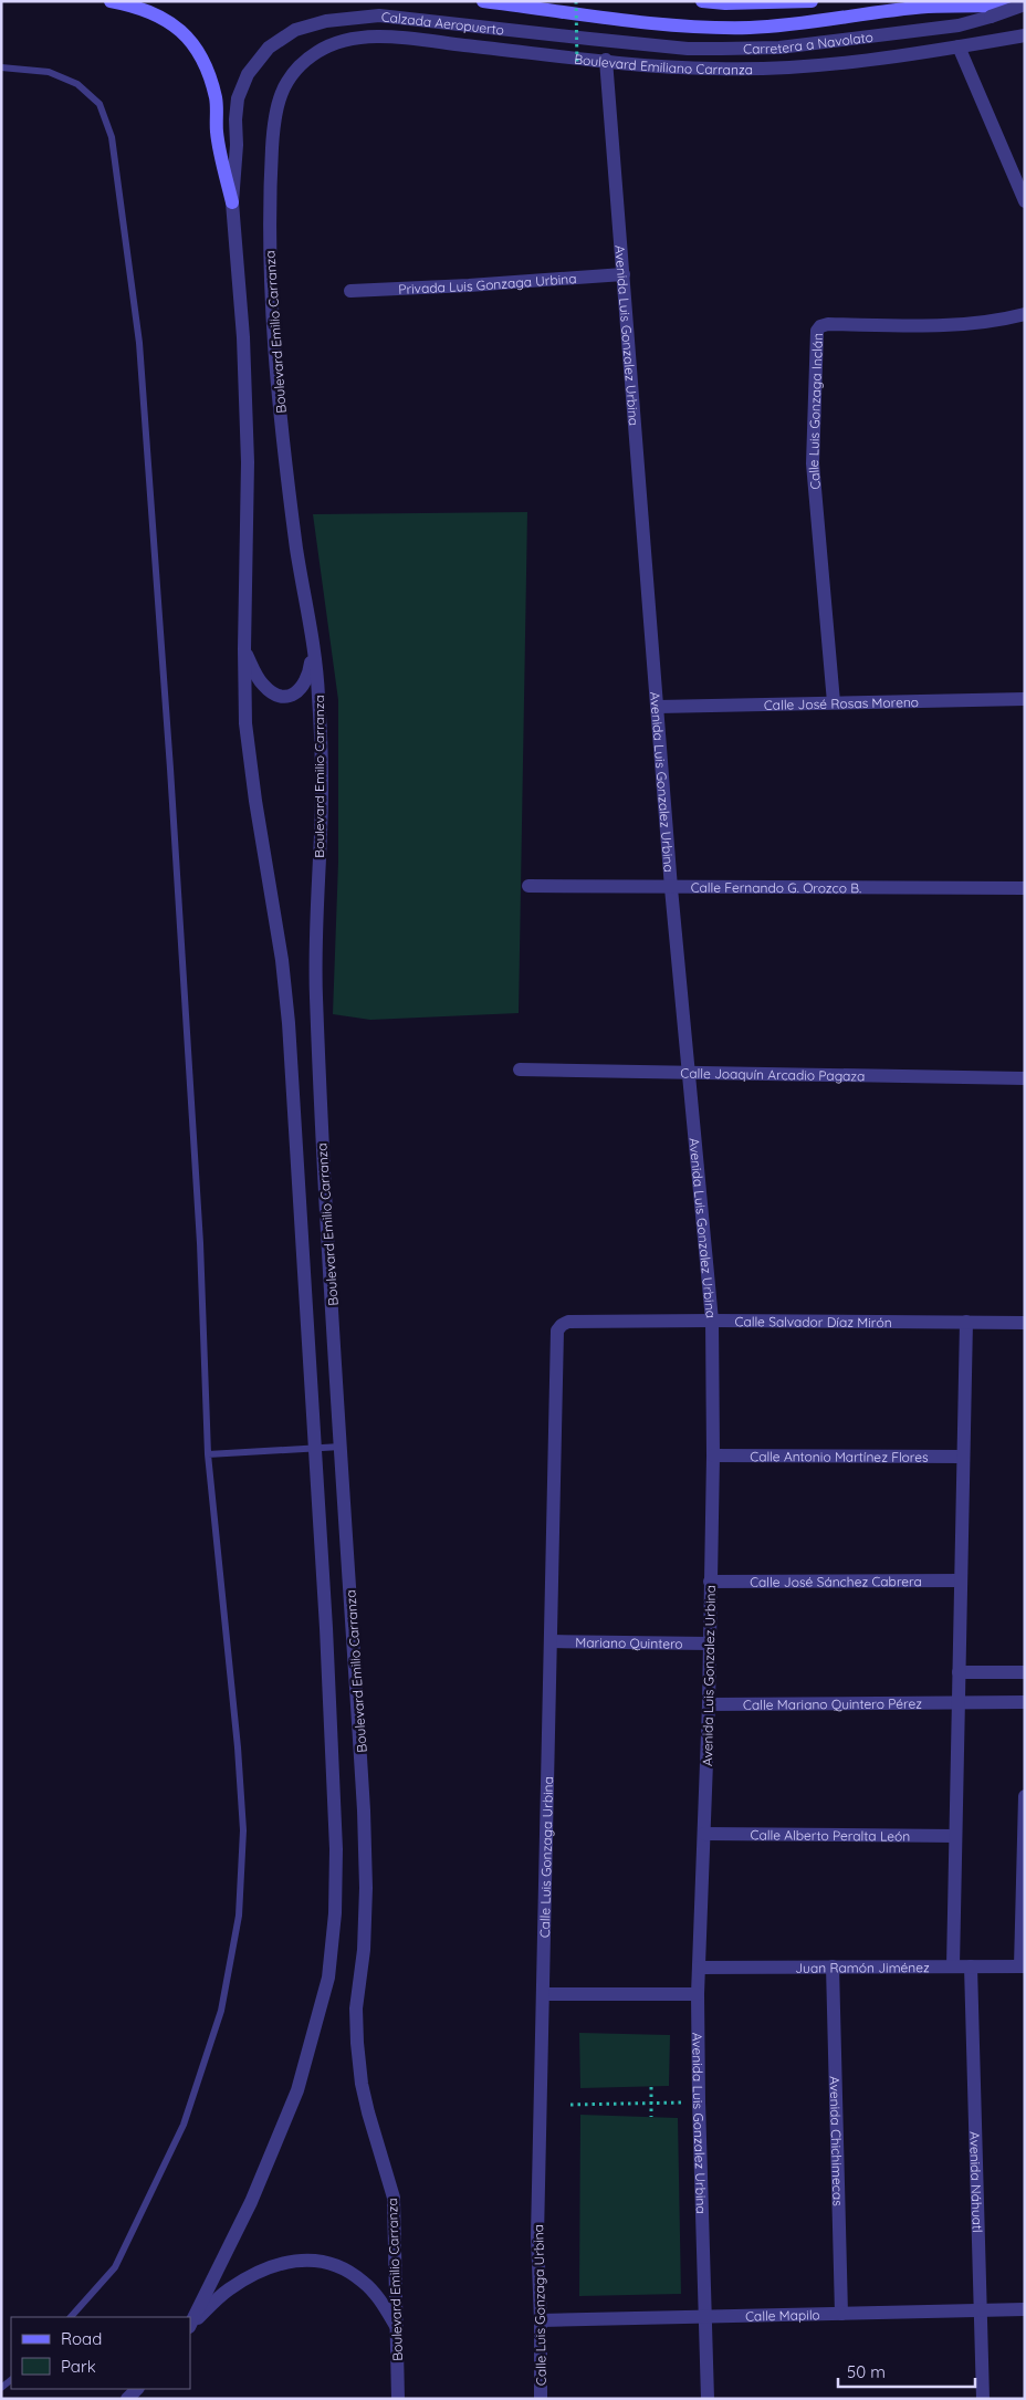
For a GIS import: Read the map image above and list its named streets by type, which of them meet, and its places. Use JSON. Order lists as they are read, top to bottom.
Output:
{
  "streets": {
    "street": [
      "Calzada Aeropuerto",
      "Carretera a Navolato",
      "Boulevard Emiliano Carranza",
      "Privada Luis Gonzaga Urbina",
      "Boulevard Emilio Carranza",
      "Avenida Luis Gonzalez Urbina",
      "Calle Luis Gonzaga Inclán",
      "Calle José Rosas Moreno",
      "Calle Fernando G. Orozco B.",
      "Calle Joaquín Arcadio Pagaza",
      "Calle Salvador Díaz Mirón",
      "Calle Antonio Martínez Flores",
      "Calle José Sánchez Cabrera",
      "Mariano Quintero",
      "Calle Mariano Quintero Pérez",
      "Calle Alberto Peralta León",
      "Calle Luis Gonzaga Urbina",
      "Juan Ramón Jiménez",
      "Avenida Chichimecas",
      "Avenida Náhuatl",
      "Calle Mapilo"
    ]
  },
  "crossings": [
    ["Calzada Aeropuerto", "Carretera a Navolato"],
    ["Calzada Aeropuerto", "Boulevard Emilio Carranza"],
    ["Boulevard Emiliano Carranza", "Boulevard Emilio Carranza"],
    ["Boulevard Emiliano Carranza", "Avenida Luis Gonzalez Urbina"],
    ["Privada Luis Gonzaga Urbina", "Avenida Luis Gonzalez Urbina"],
    ["Avenida Luis Gonzalez Urbina", "Calle José Rosas Moreno"],
    ["Avenida Luis Gonzalez Urbina", "Calle Fernando G. Orozco B."],
    ["Avenida Luis Gonzalez Urbina", "Calle Joaquín Arcadio Pagaza"],
    ["Avenida Luis Gonzalez Urbina", "Calle Salvador Díaz Mirón"],
    ["Avenida Luis Gonzalez Urbina", "Calle Antonio Martínez Flores"],
    ["Avenida Luis Gonzalez Urbina", "Calle José Sánchez Cabrera"],
    ["Avenida Luis Gonzalez Urbina", "Mariano Quintero"],
    ["Avenida Luis Gonzalez Urbina", "Calle Mariano Quintero Pérez"],
    ["Avenida Luis Gonzalez Urbina", "Calle Alberto Peralta León"],
    ["Avenida Luis Gonzalez Urbina", "Juan Ramón Jiménez"],
    ["Avenida Luis Gonzalez Urbina", "Calle Mapilo"],
    ["Calle Luis Gonzaga Inclán", "Calle José Rosas Moreno"],
    ["Calle Salvador Díaz Mirón", "Calle Luis Gonzaga Urbina"],
    ["Mariano Quintero", "Calle Luis Gonzaga Urbina"],
    ["Calle Luis Gonzaga Urbina", "Calle Mapilo"],
    ["Juan Ramón Jiménez", "Avenida Chichimecas"],
    ["Juan Ramón Jiménez", "Avenida Náhuatl"],
    ["Avenida Chichimecas", "Calle Mapilo"],
    ["Avenida Náhuatl", "Calle Mapilo"]
  ],
  "legend": ["Road", "Park"],
  "scale_bar": "50 m"
}
